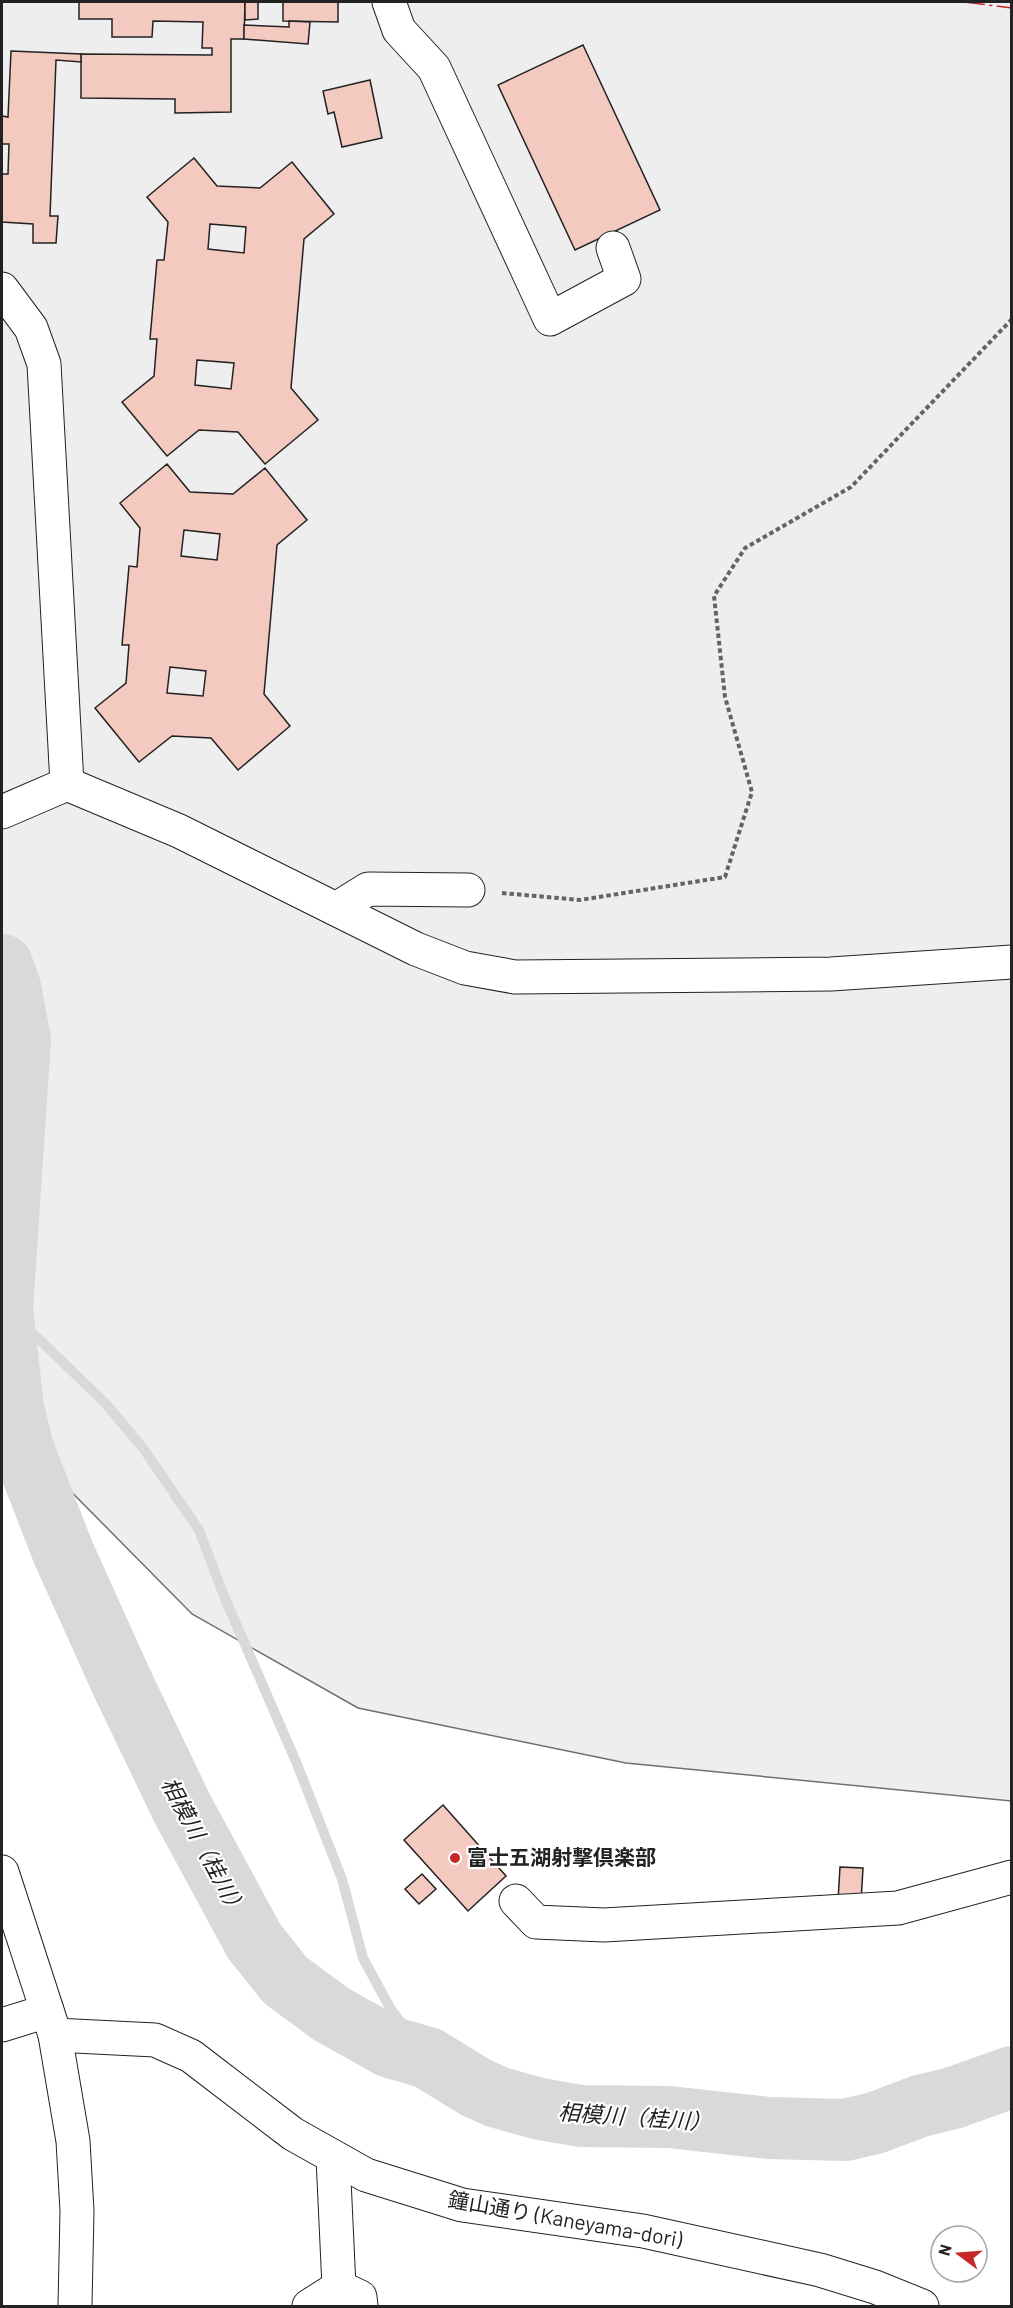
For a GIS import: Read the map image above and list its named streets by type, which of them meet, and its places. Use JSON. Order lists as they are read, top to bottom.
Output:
{
  "streets": {
    "street": ["鐘山通り (Kaneyama-dori)"]
  },
  "water": ["相模川（桂川）"],
  "places": ["富士五湖射撃倶楽部"],
  "north": "left"
}
